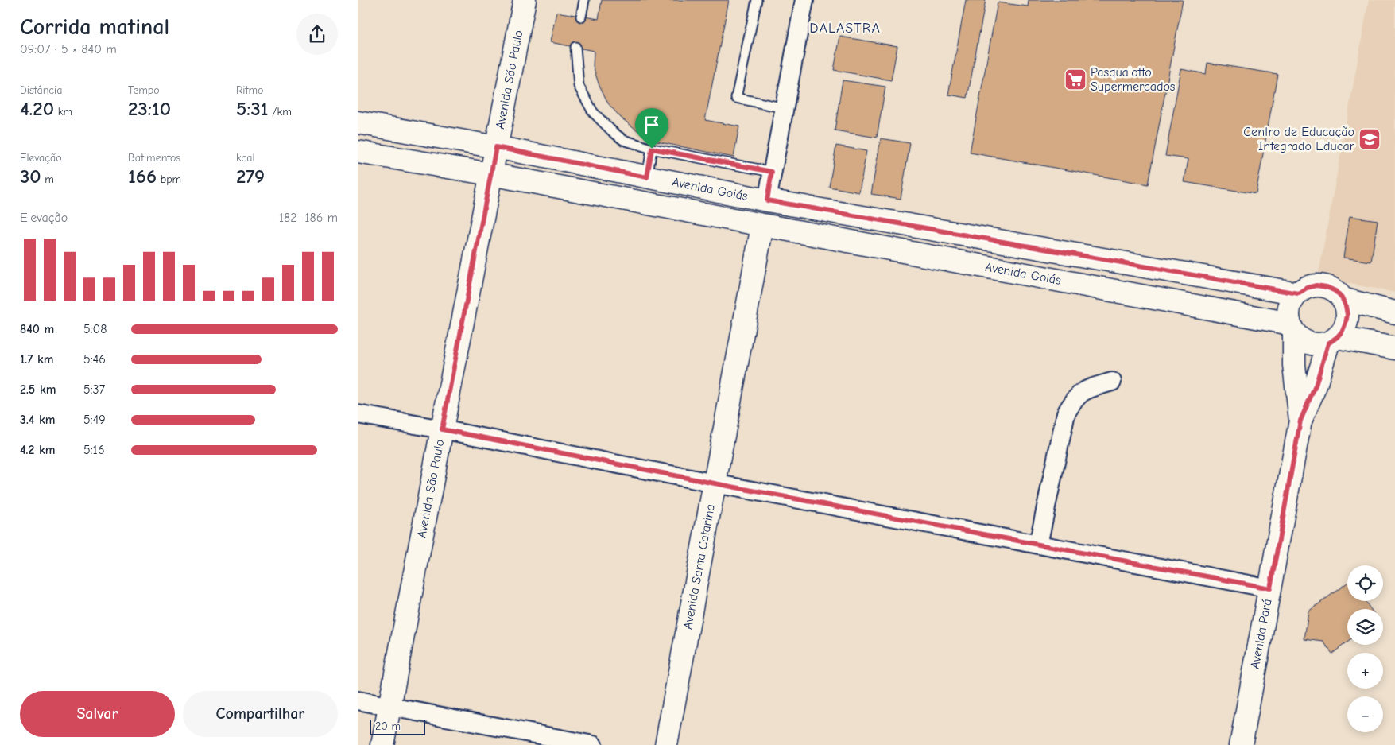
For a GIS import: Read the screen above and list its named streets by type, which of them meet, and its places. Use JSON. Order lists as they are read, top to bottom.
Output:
{
  "streets": {
    "main road": [
      "Avenida São Paulo",
      "Avenida Goiás",
      "Avenida Santa Catarina",
      "Avenida Pará"
    ]
  },
  "crossings": [
    ["Avenida São Paulo", "Avenida Goiás"],
    ["Avenida Goiás", "Avenida Santa Catarina"],
    ["Avenida Goiás", "Avenida Pará"]
  ],
  "districts": ["DALASTRA"],
  "places": {
    "supermarket": ["Pasqualotto Supermercados"],
    "school or university": ["Centro de Educação Integrado Educar"]
  },
  "scale_bar": "20 m",
  "page": {
    "heading": ["Corrida matinal", "09:07 · 5 × 840 m"],
    "stats": [
      ["Distância", "4.20 km"],
      ["Tempo", "23:10"],
      ["Ritmo", "5:31 /km"],
      ["Elevação", "30 m"],
      ["Batimentos", "166 bpm"],
      ["kcal", "279"]
    ],
    "chart": ["Elevação", "182–186 m"],
    "list": [
      {
        "name": "840 m",
        "note": "5:08"
      },
      {
        "name": "1.7 km",
        "note": "5:46"
      },
      {
        "name": "2.5 km",
        "note": "5:37"
      },
      {
        "name": "3.4 km",
        "note": "5:49"
      },
      {
        "name": "4.2 km",
        "note": "5:16"
      }
    ],
    "map_buttons": ["+", "−"],
    "buttons": ["Salvar", "Compartilhar"],
    "scale": "20 m"
  }
}
